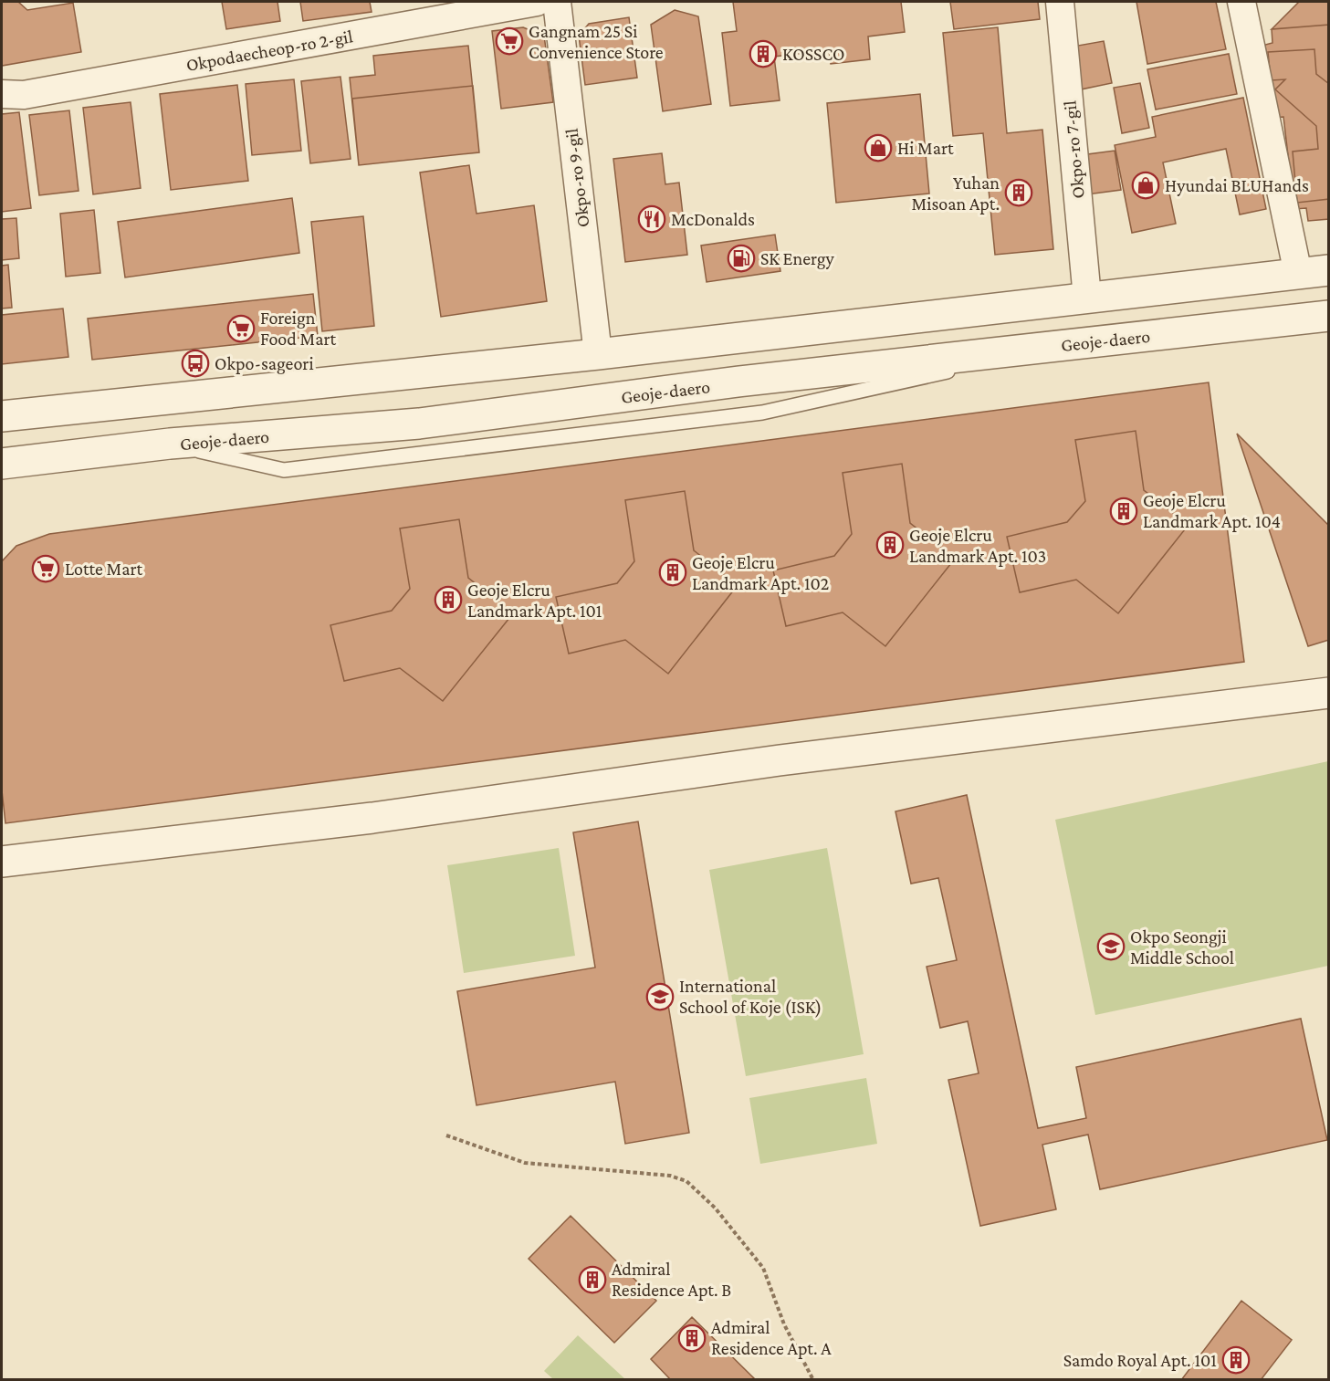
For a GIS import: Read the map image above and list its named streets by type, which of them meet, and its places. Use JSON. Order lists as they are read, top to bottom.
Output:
{
  "streets": {
    "street": [
      "Okpodaecheop-ro 2-gil",
      "Okpo-ro 7-gil",
      "Okpo-ro 9-gil",
      "Geoje-daero"
    ]
  },
  "places": {
    "supermarket": ["Gangnam 25 Si Convenience Store", "Foreign Food Mart", "Lotte Mart"],
    "building": [
      "KOSSCO",
      "Yuhan Misoan Apt.",
      "Geoje Elcru Landmark Apt. 104",
      "Geoje Elcru Landmark Apt. 103",
      "Geoje Elcru Landmark Apt. 102",
      "Geoje Elcru Landmark Apt. 101",
      "Admiral Residence Apt. B",
      "Admiral Residence Apt. A",
      "Samdo Royal Apt. 101"
    ],
    "shop": ["Hi Mart", "Hyundai BLUHands"],
    "restaurant": ["McDonalds"],
    "fuel station": ["SK Energy"],
    "bus stop": ["Okpo-sageori"],
    "school or university": ["Okpo Seongji Middle School", "International School of Koje (ISK)"]
  }
}
